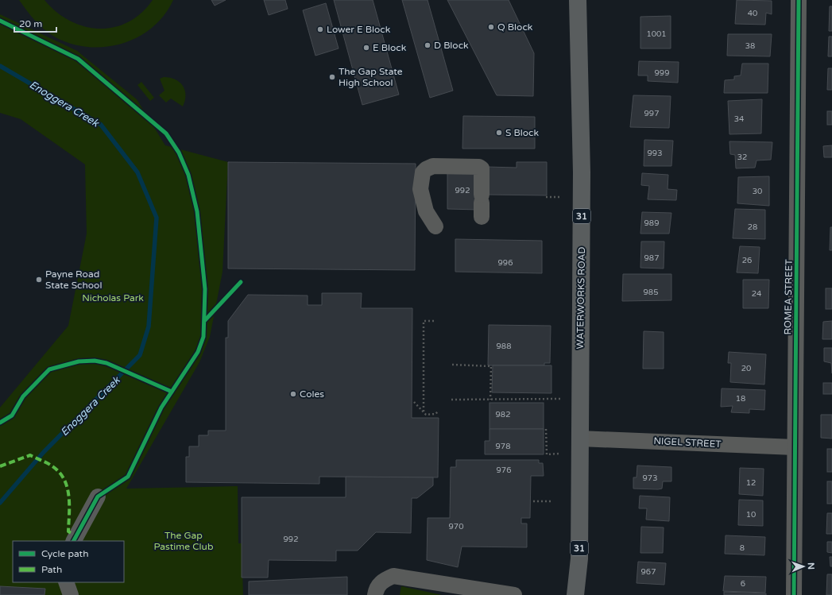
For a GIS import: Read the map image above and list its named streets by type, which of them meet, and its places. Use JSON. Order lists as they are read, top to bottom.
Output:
{
  "streets": {
    "main road": ["31", "WATERWORKS ROAD"],
    "street": ["ROMEA STREET", "NIGEL STREET"]
  },
  "crossings": [
    ["ROMEA STREET", "NIGEL STREET"],
    ["WATERWORKS ROAD", "NIGEL STREET"]
  ],
  "water": ["Enoggera Creek"],
  "parks": ["Nicholas Park", "The Gap Pastime Club"],
  "places": [
    "Q Block",
    "Lower E Block",
    "D Block",
    "E Block",
    "The Gap State High School",
    "S Block",
    "Payne Road State School",
    "Coles"
  ],
  "house_numbers": [
    "40",
    "1001",
    "38",
    "999",
    "997",
    "34",
    "993",
    "32",
    "992",
    "30",
    "989",
    "28",
    "987",
    "26",
    "996",
    "985",
    "24",
    "988",
    "20",
    "18",
    "982",
    "978",
    "976",
    "973",
    "12",
    "10",
    "970",
    "992",
    "8",
    "967",
    "6"
  ],
  "legend": ["Cycle path", "Path"],
  "scale_bar": "20 m",
  "north": "right"
}
